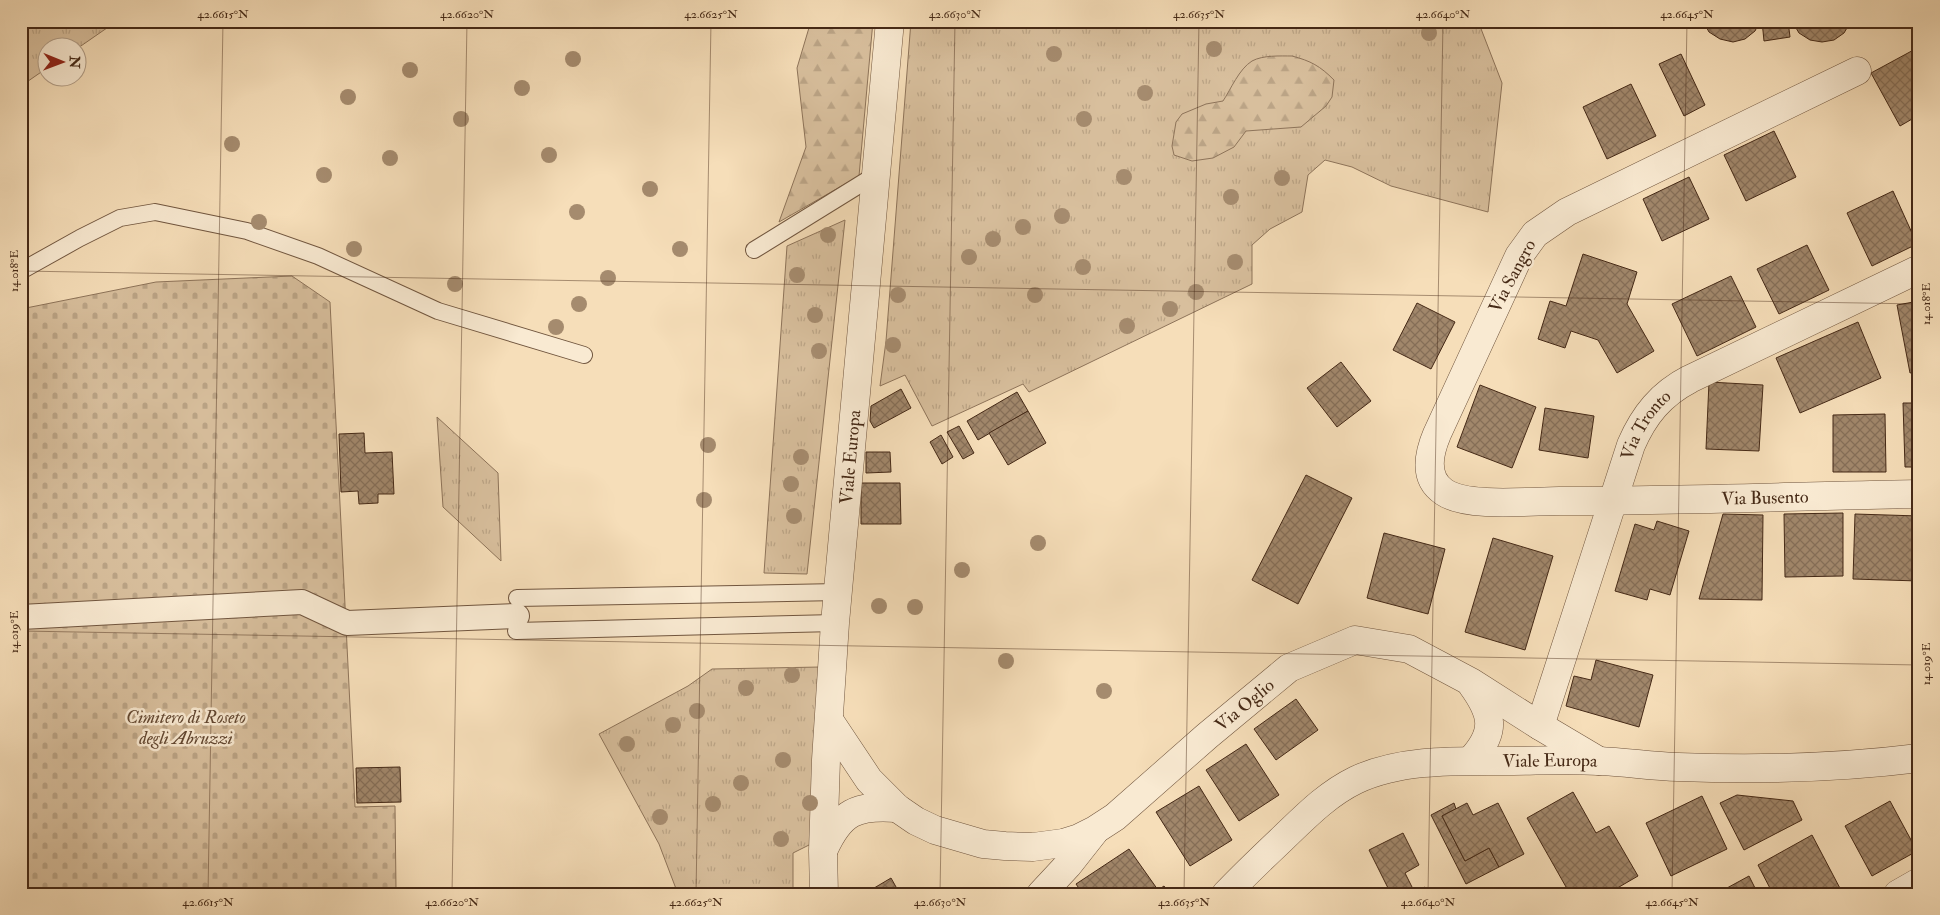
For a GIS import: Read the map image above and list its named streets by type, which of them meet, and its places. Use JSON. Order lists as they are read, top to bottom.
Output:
{
  "streets": {
    "street": [
      "Via Sangro",
      "Via Tronto",
      "Viale Europa",
      "Via Busento",
      "Via Oglio"
    ]
  },
  "crossings": [
    ["Via Sangro", "Via Tronto"],
    ["Via Sangro", "Via Busento"],
    ["Via Tronto", "Via Busento"],
    ["Via Tronto", "Via Oglio"],
    ["Viale Europa", "Via Oglio"]
  ],
  "parks": ["Cimitero di Roseto degli Abruzzi"],
  "north": "right",
  "coordinates": [
    "42.6615°N",
    "42.6620°N",
    "42.6625°N",
    "42.6630°N",
    "42.6635°N",
    "42.6640°N",
    "42.6645°N",
    "14.018°E",
    "14.019°E"
  ]
}
